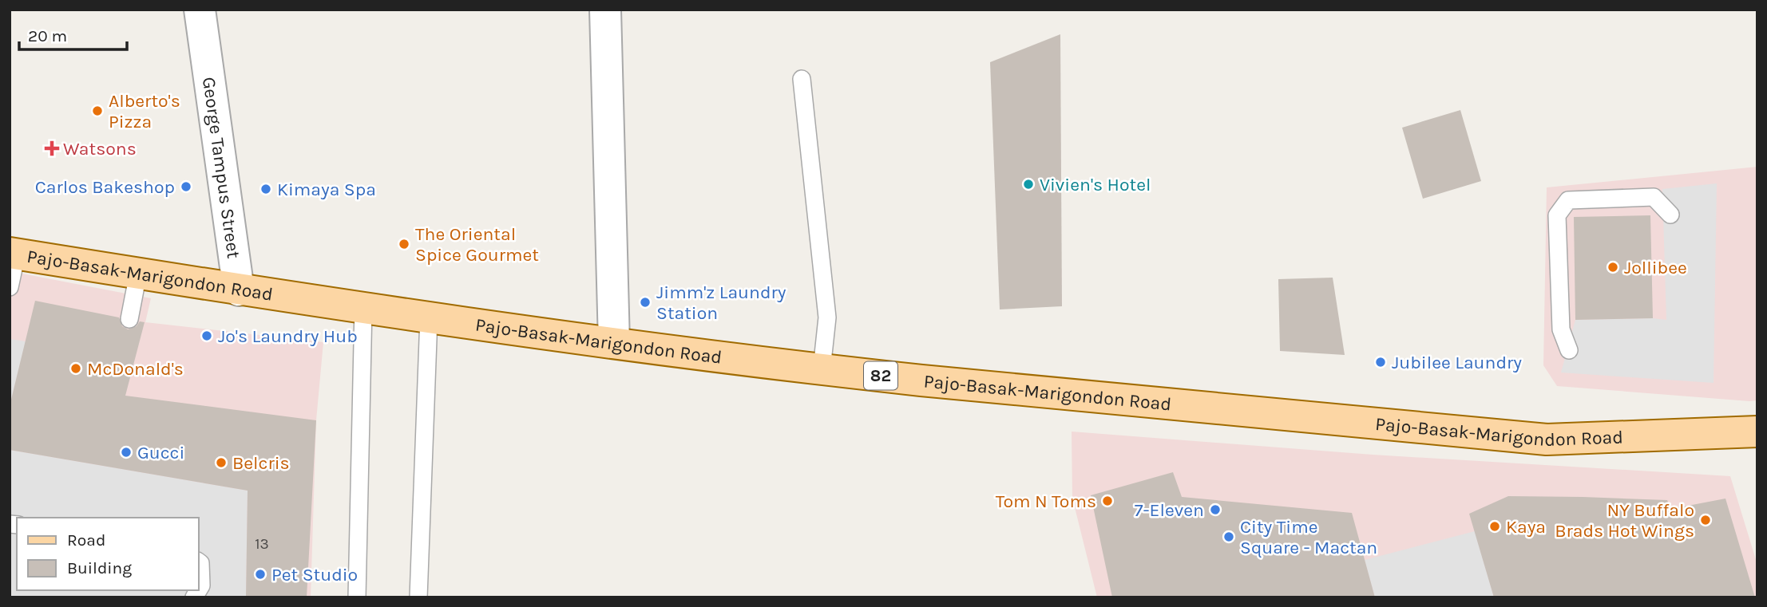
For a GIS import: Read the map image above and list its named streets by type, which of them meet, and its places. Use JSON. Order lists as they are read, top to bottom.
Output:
{
  "streets": {
    "main road": ["Pajo-Basak-Marigondon Road", "82"],
    "street": ["George Tampus Street"]
  },
  "crossings": [
    ["George Tampus Street", "Pajo-Basak-Marigondon Road"]
  ],
  "places": {
    "other": [
      "Alberto's Pizza",
      "Vivien's Hotel",
      "Carlos Bakeshop",
      "Kimaya Spa",
      "The Oriental Spice Gourmet",
      "Jollibee",
      "Jimm'z Laundry Station",
      "Jo's Laundry Hub",
      "Jubilee Laundry",
      "McDonald's",
      "Gucci",
      "Belcris",
      "Tom N Toms",
      "7-Eleven",
      "NY Buffalo Brads Hot Wings",
      "Kaya",
      "City Time Square - Mactan",
      "Pet Studio"
    ],
    "health": ["Watsons"]
  },
  "house_numbers": ["13"],
  "legend": ["Road", "Building"],
  "scale_bar": "20 m"
}
